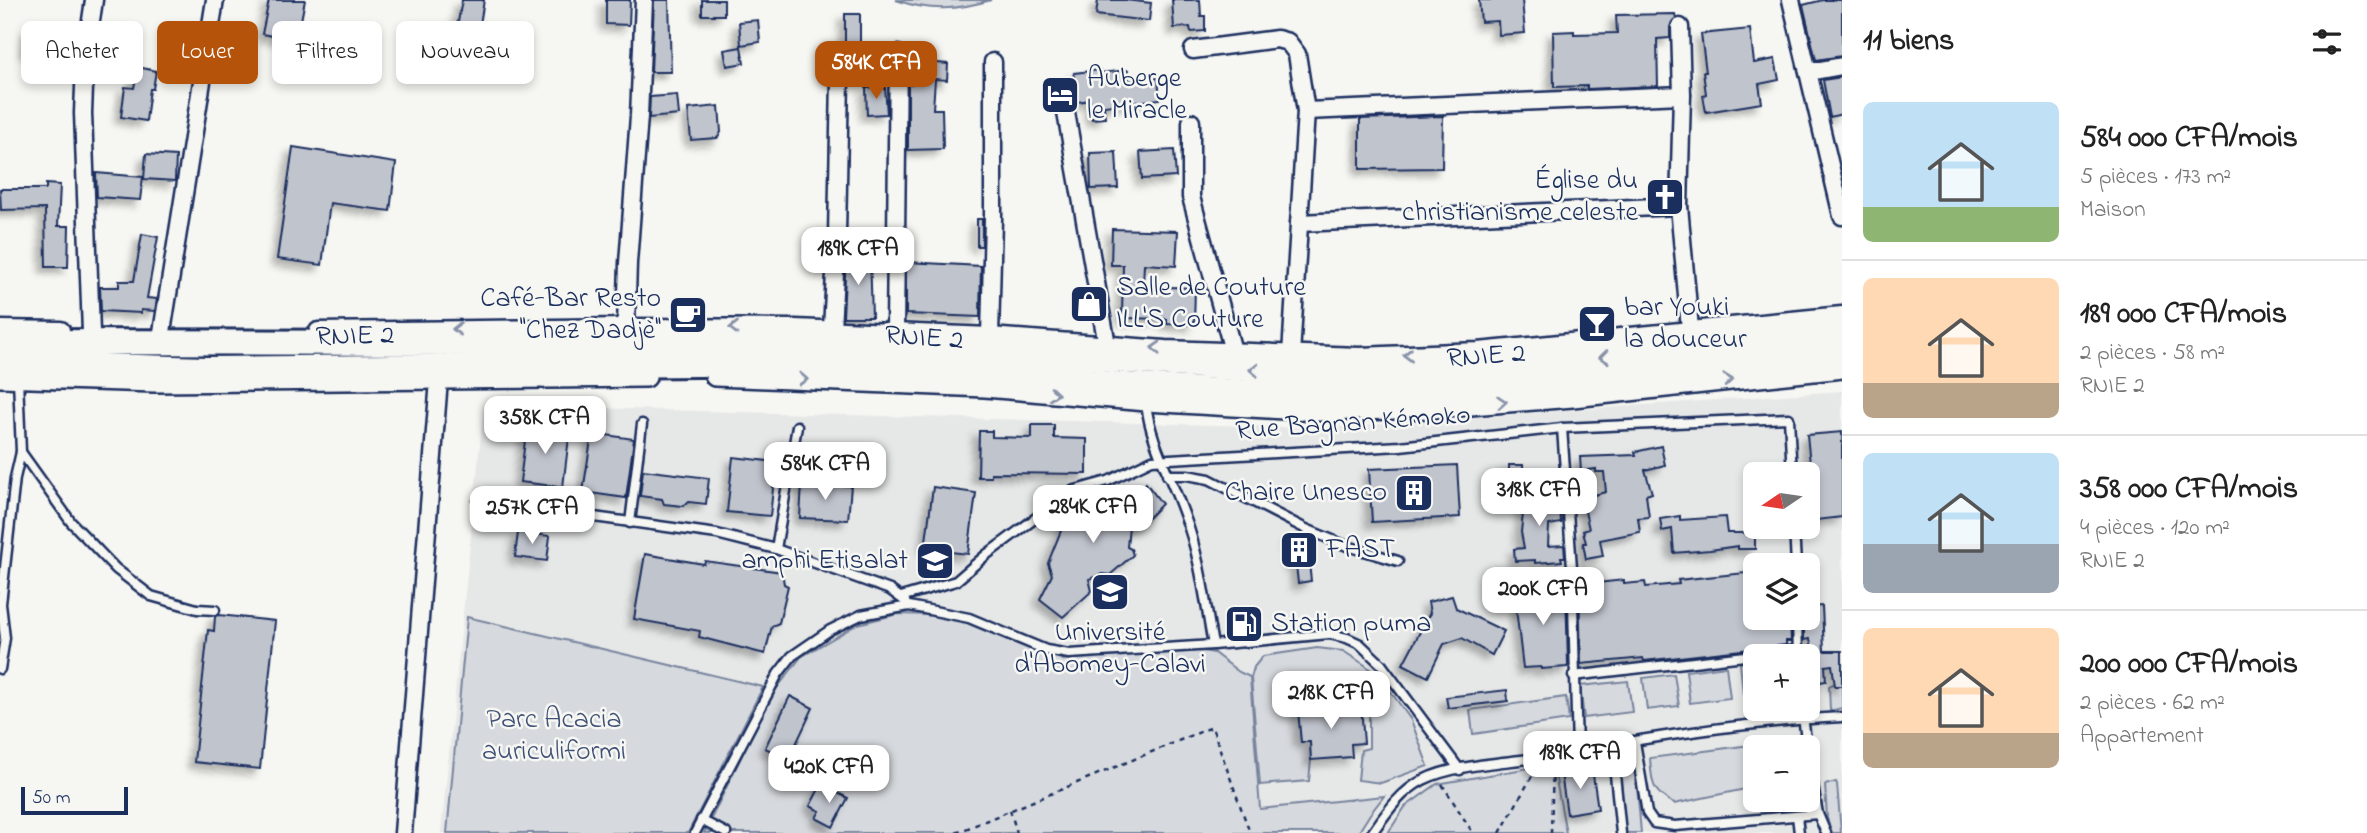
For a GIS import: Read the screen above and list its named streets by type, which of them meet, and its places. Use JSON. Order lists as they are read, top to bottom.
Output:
{
  "streets": {
    "highway": ["RNIE 2"],
    "lane": ["Rue Bagnan Kémoko"]
  },
  "parks": ["Parc Acacia auriculiformi"],
  "places": {
    "hotel": ["Auberge le Miracle"],
    "church": ["Église du christianisme celeste"],
    "shop": ["Salle de Couture ILL'S Couture"],
    "cafe": ["Café-Bar Resto ''Chez Dadjè''"],
    "bar": ["bar Youki la douceur"],
    "building": ["Chaire Unesco", "FAST"],
    "school or university": ["amphi Etisalat", "Université d'Abomey-Calavi"],
    "fuel station": ["Station puma"]
  },
  "scale_bar": "50 m",
  "north": "left",
  "page": {
    "heading": "11 biens",
    "chip": [
      "Acheter",
      "Louer",
      "Filtres",
      "Nouveau"
    ],
    "price": [
      "584K CFA",
      "189K CFA",
      "358K CFA",
      "584K CFA",
      "318K CFA",
      "284K CFA",
      "257K CFA",
      "200K CFA",
      "218K CFA",
      "189K CFA",
      "420K CFA"
    ],
    "list": [
      {
        "name": "584 000 CFA/mois",
        "note": "5 pièces · 173 m² · Maison"
      },
      {
        "name": "189 000 CFA/mois",
        "note": "2 pièces · 58 m² · RNIE 2"
      },
      {
        "name": "358 000 CFA/mois",
        "note": "4 pièces · 120 m² · RNIE 2"
      },
      {
        "name": "200 000 CFA/mois",
        "note": "2 pièces · 62 m² · Appartement"
      }
    ],
    "map_buttons": ["+", "−"],
    "scale": "50 m"
  }
}
